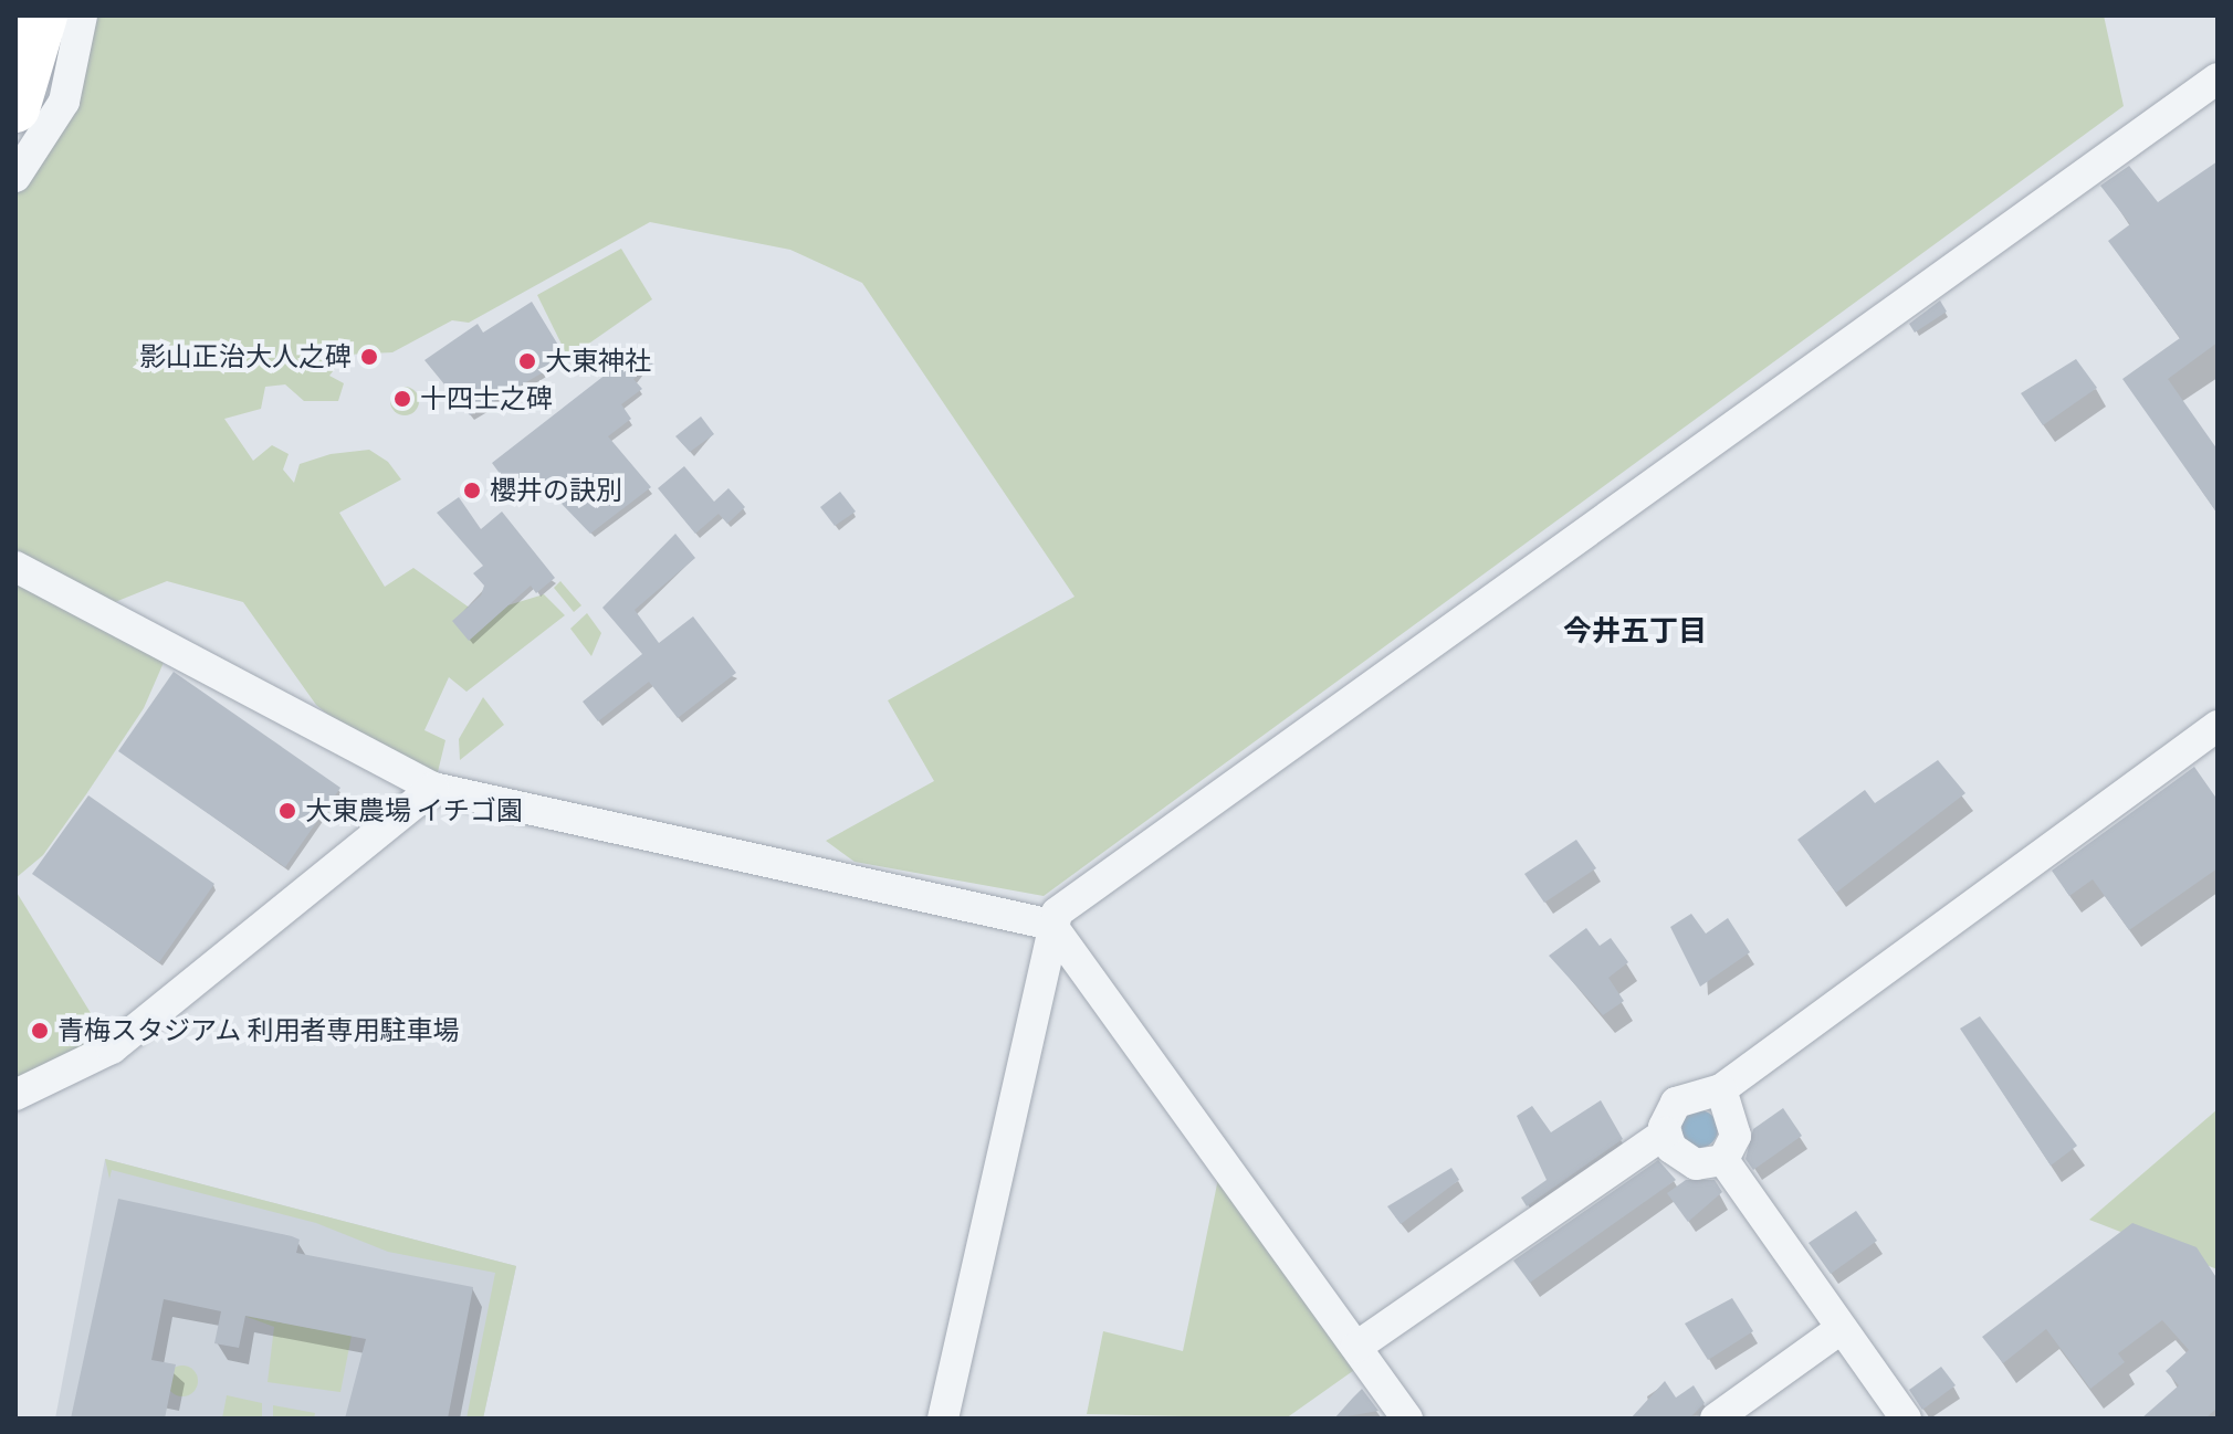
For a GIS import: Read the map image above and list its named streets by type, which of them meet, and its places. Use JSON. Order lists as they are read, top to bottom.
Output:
{
  "districts": ["今井五丁目"],
  "places": [
    "影山正治大人之碑",
    "大東神社",
    "十四士之碑",
    "櫻井の訣別",
    "大東農場 イチゴ園",
    "青梅スタジアム 利用者専用駐車場"
  ]
}
